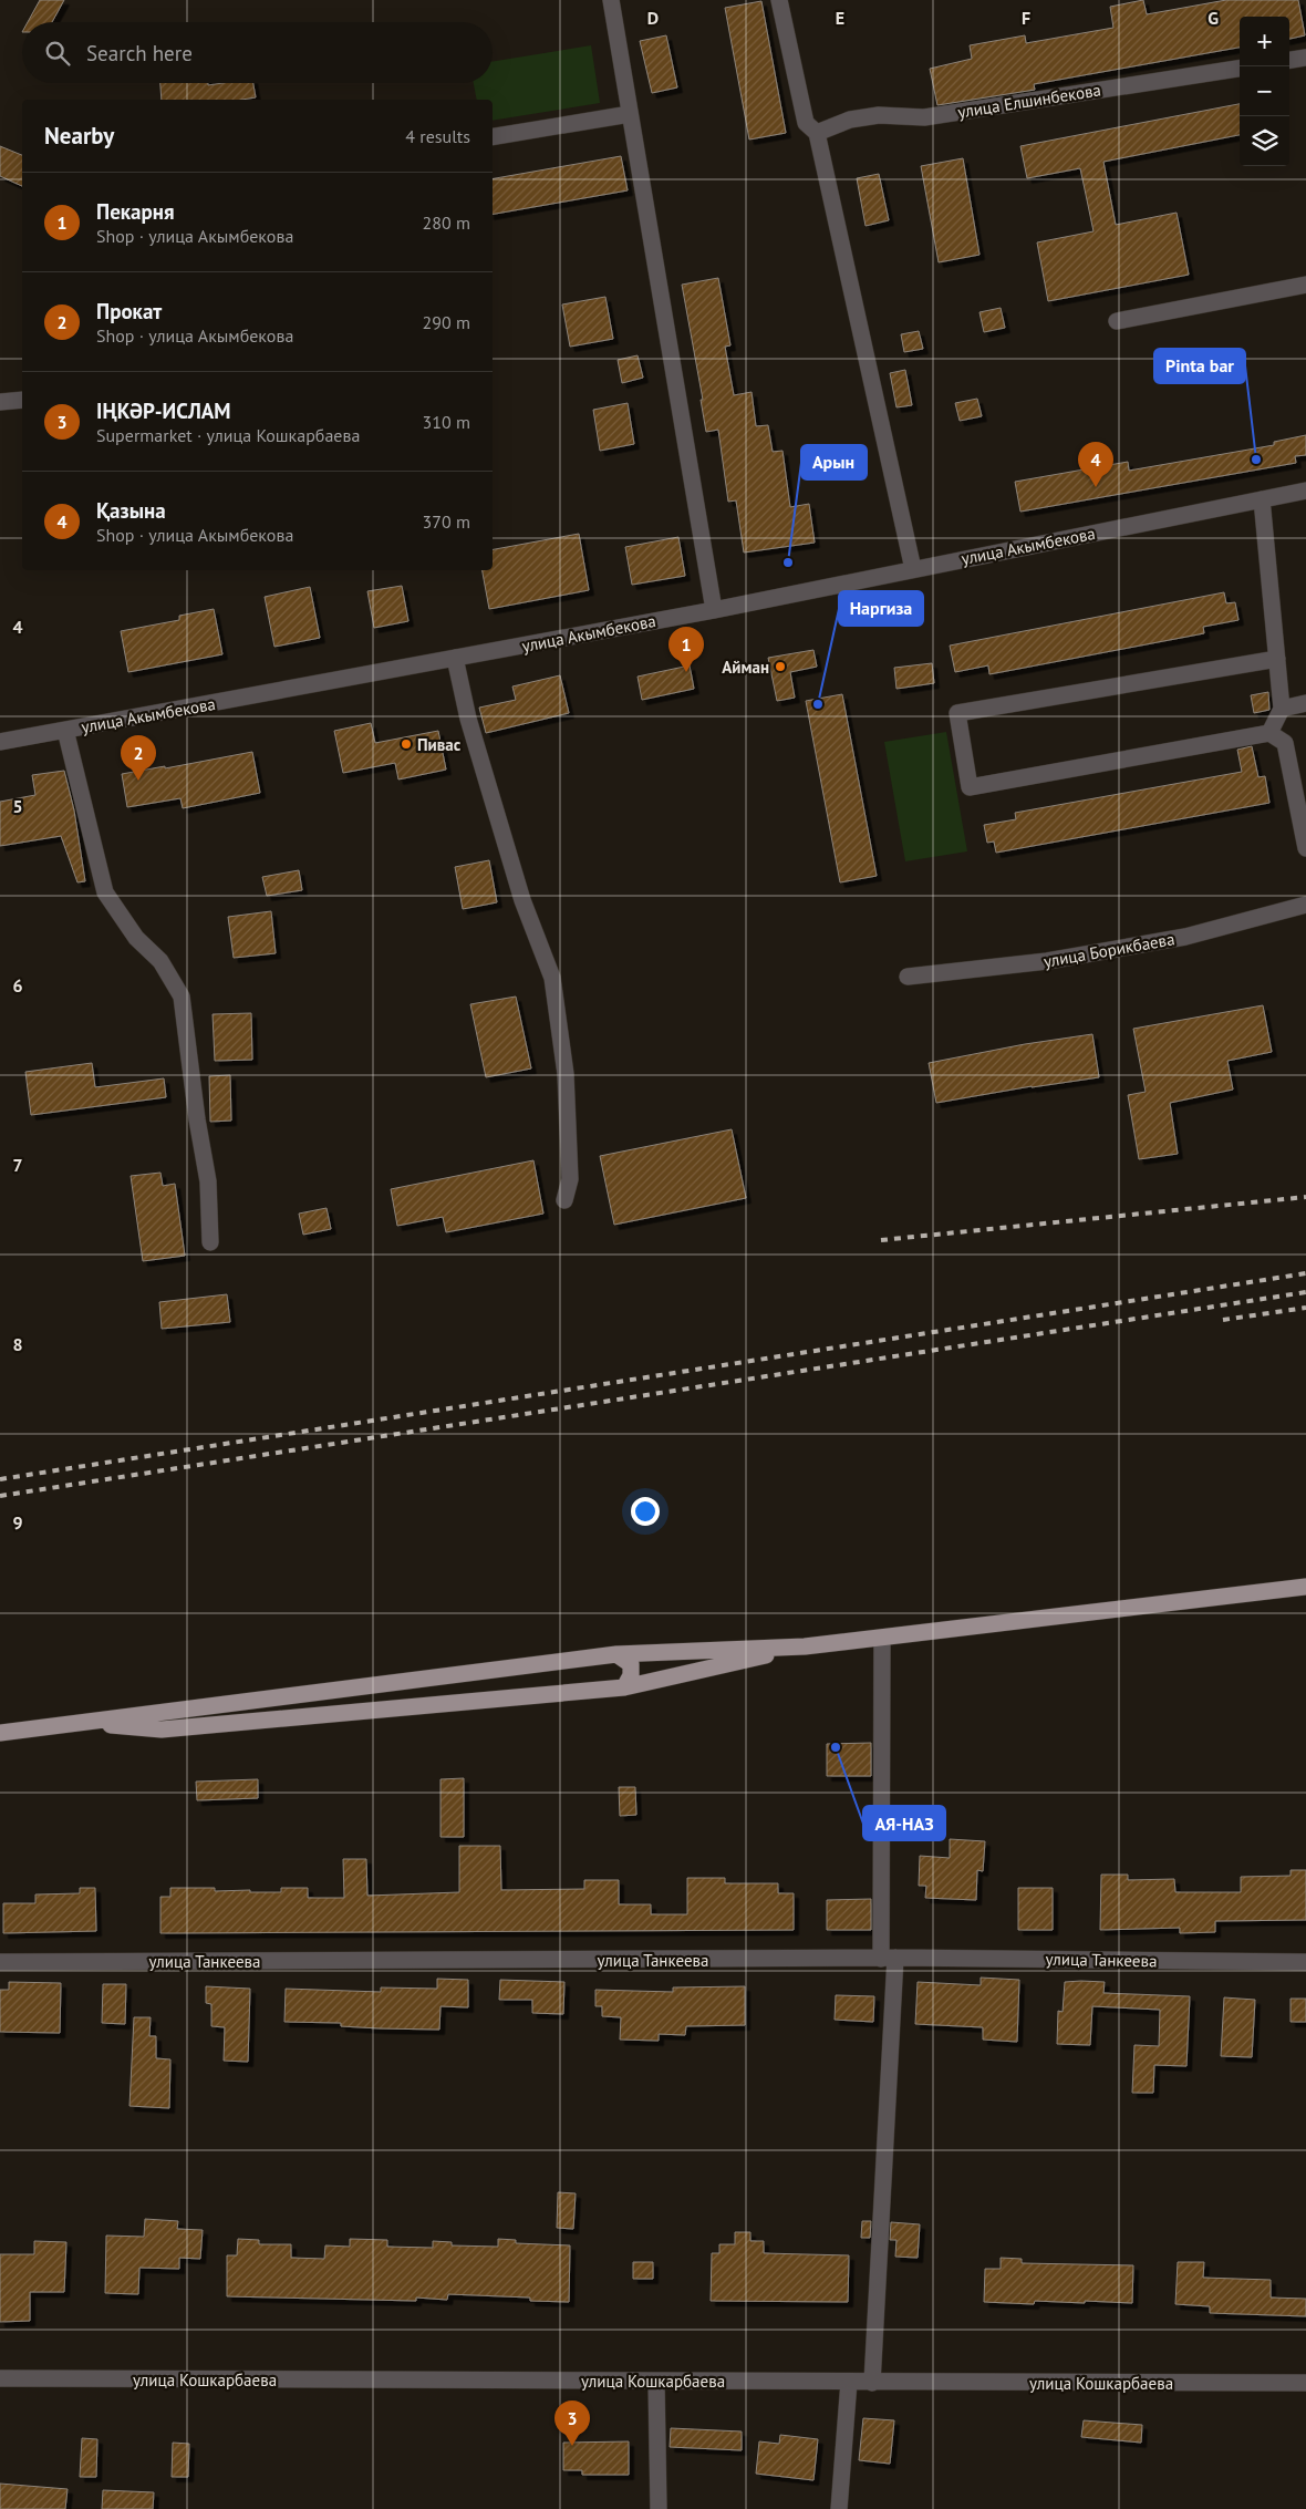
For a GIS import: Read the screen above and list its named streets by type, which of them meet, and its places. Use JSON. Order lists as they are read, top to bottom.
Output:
{
  "streets": {
    "street": [
      "улица Елшинбекова",
      "улица Акымбекова",
      "улица Борикбаева",
      "улица Танкеева",
      "улица Кошкарбаева"
    ]
  },
  "places": [
    "Pinta bar",
    "Арын",
    "Айман",
    "Наргиза",
    "Пивас",
    "АЯ-НАЗ"
  ],
  "page": {
    "map_buttons": ["+", "−"],
    "search": "Search here",
    "heading": ["Nearby", "4 results"],
    "list": [
      {
        "mark": "1",
        "name": "Пекарня",
        "note": "Shop · улица Акымбекова",
        "value": "280 m"
      },
      {
        "mark": "2",
        "name": "Прокат",
        "note": "Shop · улица Акымбекова",
        "value": "290 m"
      },
      {
        "mark": "3",
        "name": "ІҢКӘР-ИСЛАМ",
        "note": "Supermarket · улица Кошкарбаева",
        "value": "310 m"
      },
      {
        "mark": "4",
        "name": "Қазына",
        "note": "Shop · улица Акымбекова",
        "value": "370 m"
      }
    ],
    "pins": [
      "4",
      "1",
      "2",
      "3"
    ]
  },
  "grid": {
    "columns": [
      "D",
      "E",
      "F",
      "G"
    ],
    "rows": [
      "4",
      "5",
      "6",
      "7",
      "8",
      "9"
    ]
  }
}
